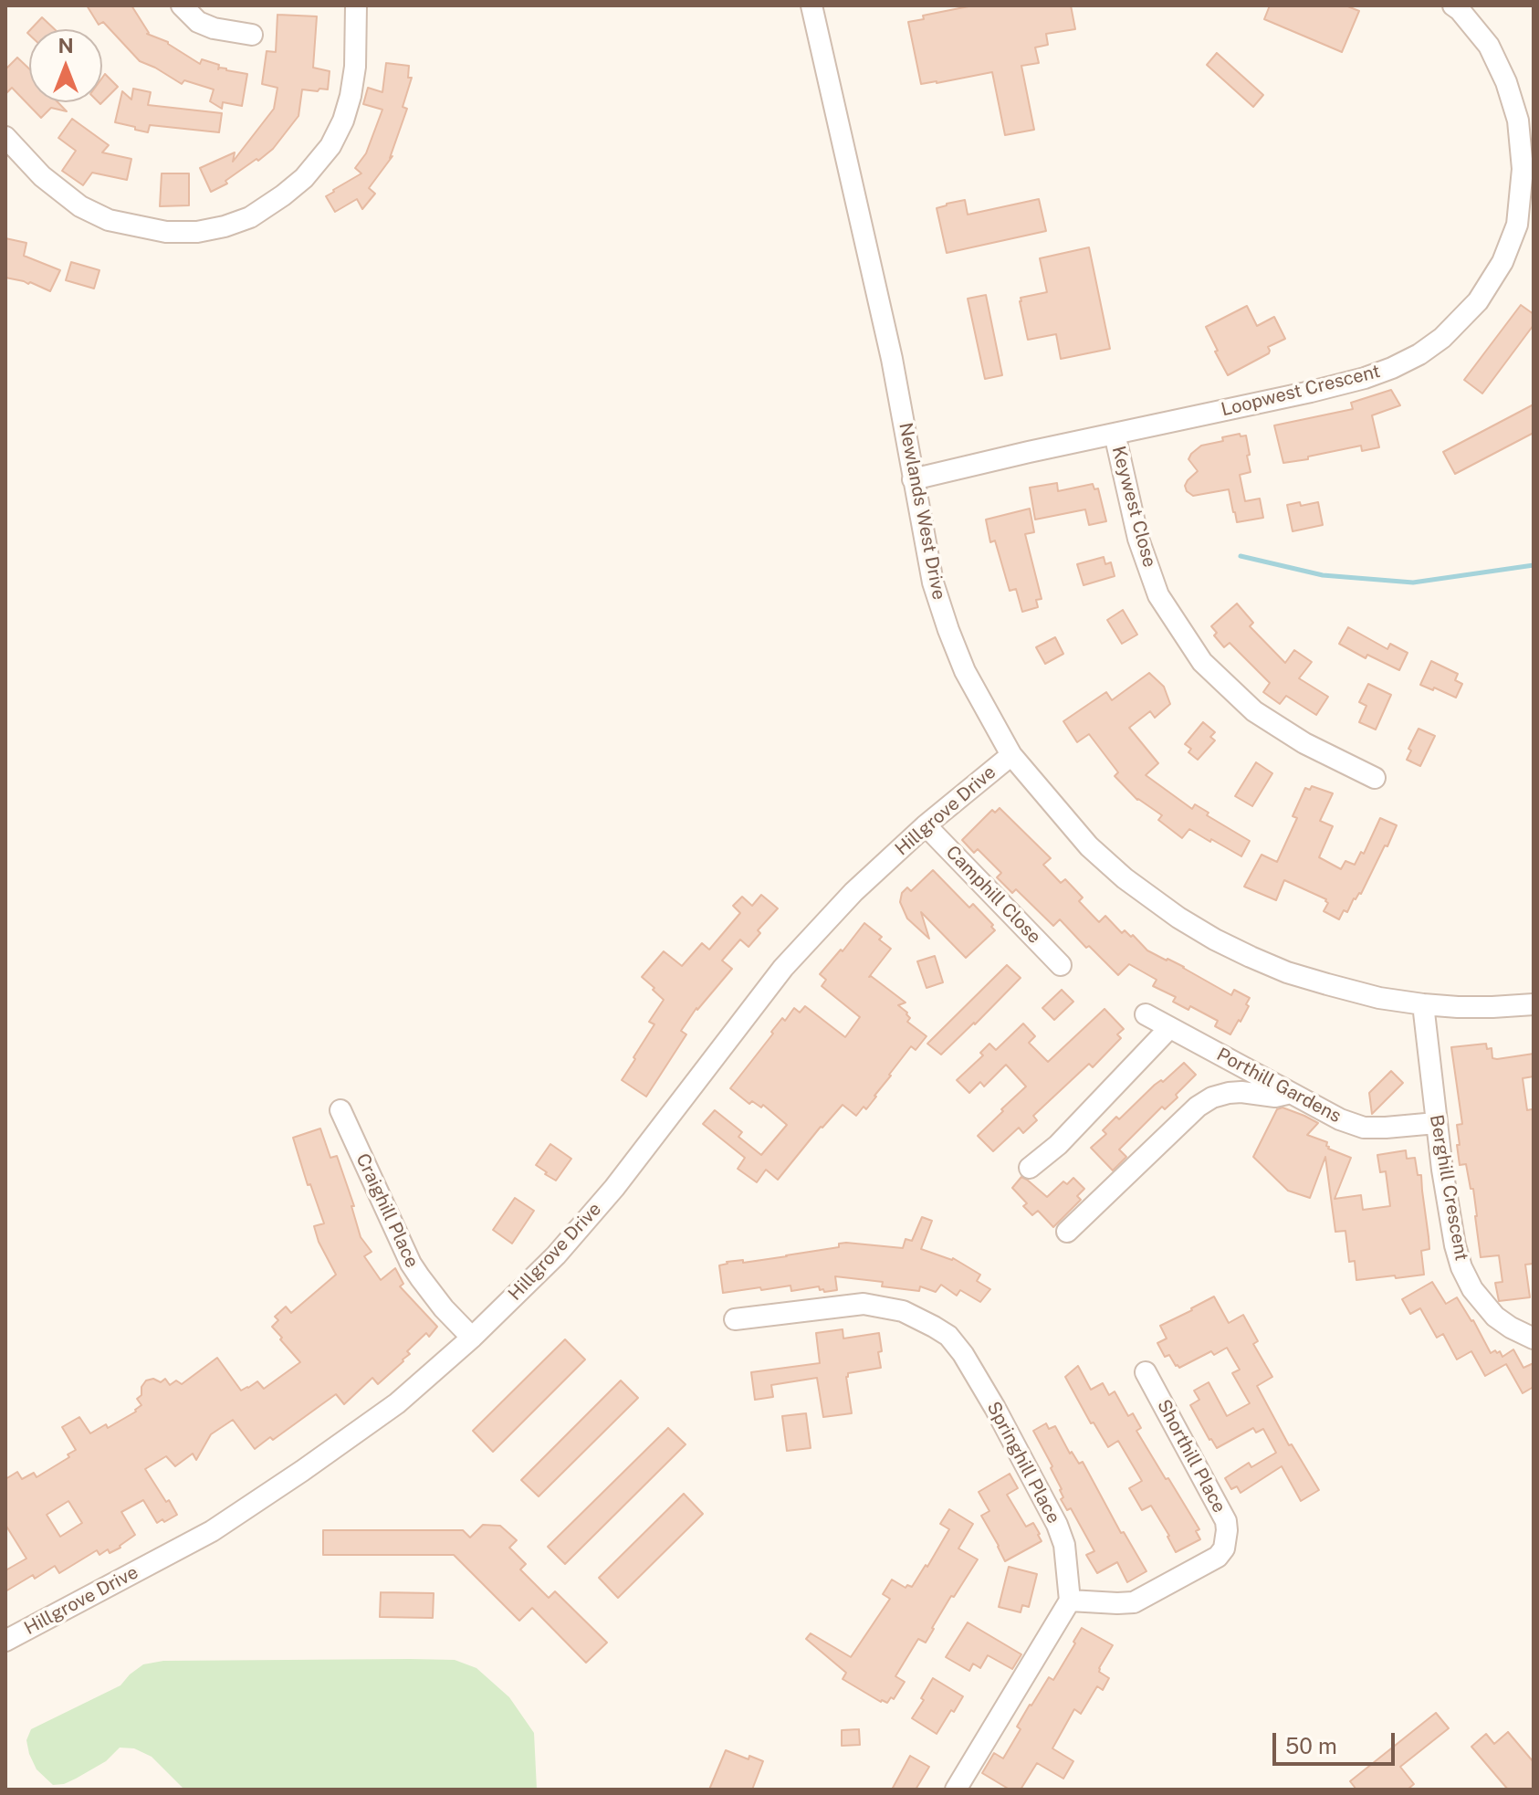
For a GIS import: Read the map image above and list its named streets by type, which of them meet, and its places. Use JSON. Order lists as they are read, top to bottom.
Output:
{
  "streets": {
    "street": [
      "Loopwest Crescent",
      "Keywest Close",
      "Newlands West Drive",
      "Hillgrove Drive",
      "Camphill Close",
      "Porthill Gardens",
      "Berghill Crescent",
      "Craighill Place",
      "Shorthill Place",
      "Springhill Place"
    ]
  },
  "crossings": [
    ["Loopwest Crescent", "Keywest Close"],
    ["Loopwest Crescent", "Newlands West Drive"],
    ["Newlands West Drive", "Hillgrove Drive"],
    ["Newlands West Drive", "Berghill Crescent"],
    ["Hillgrove Drive", "Camphill Close"],
    ["Hillgrove Drive", "Craighill Place"],
    ["Porthill Gardens", "Berghill Crescent"],
    ["Shorthill Place", "Springhill Place"]
  ],
  "scale_bar": "50 m",
  "north": "top"
}
